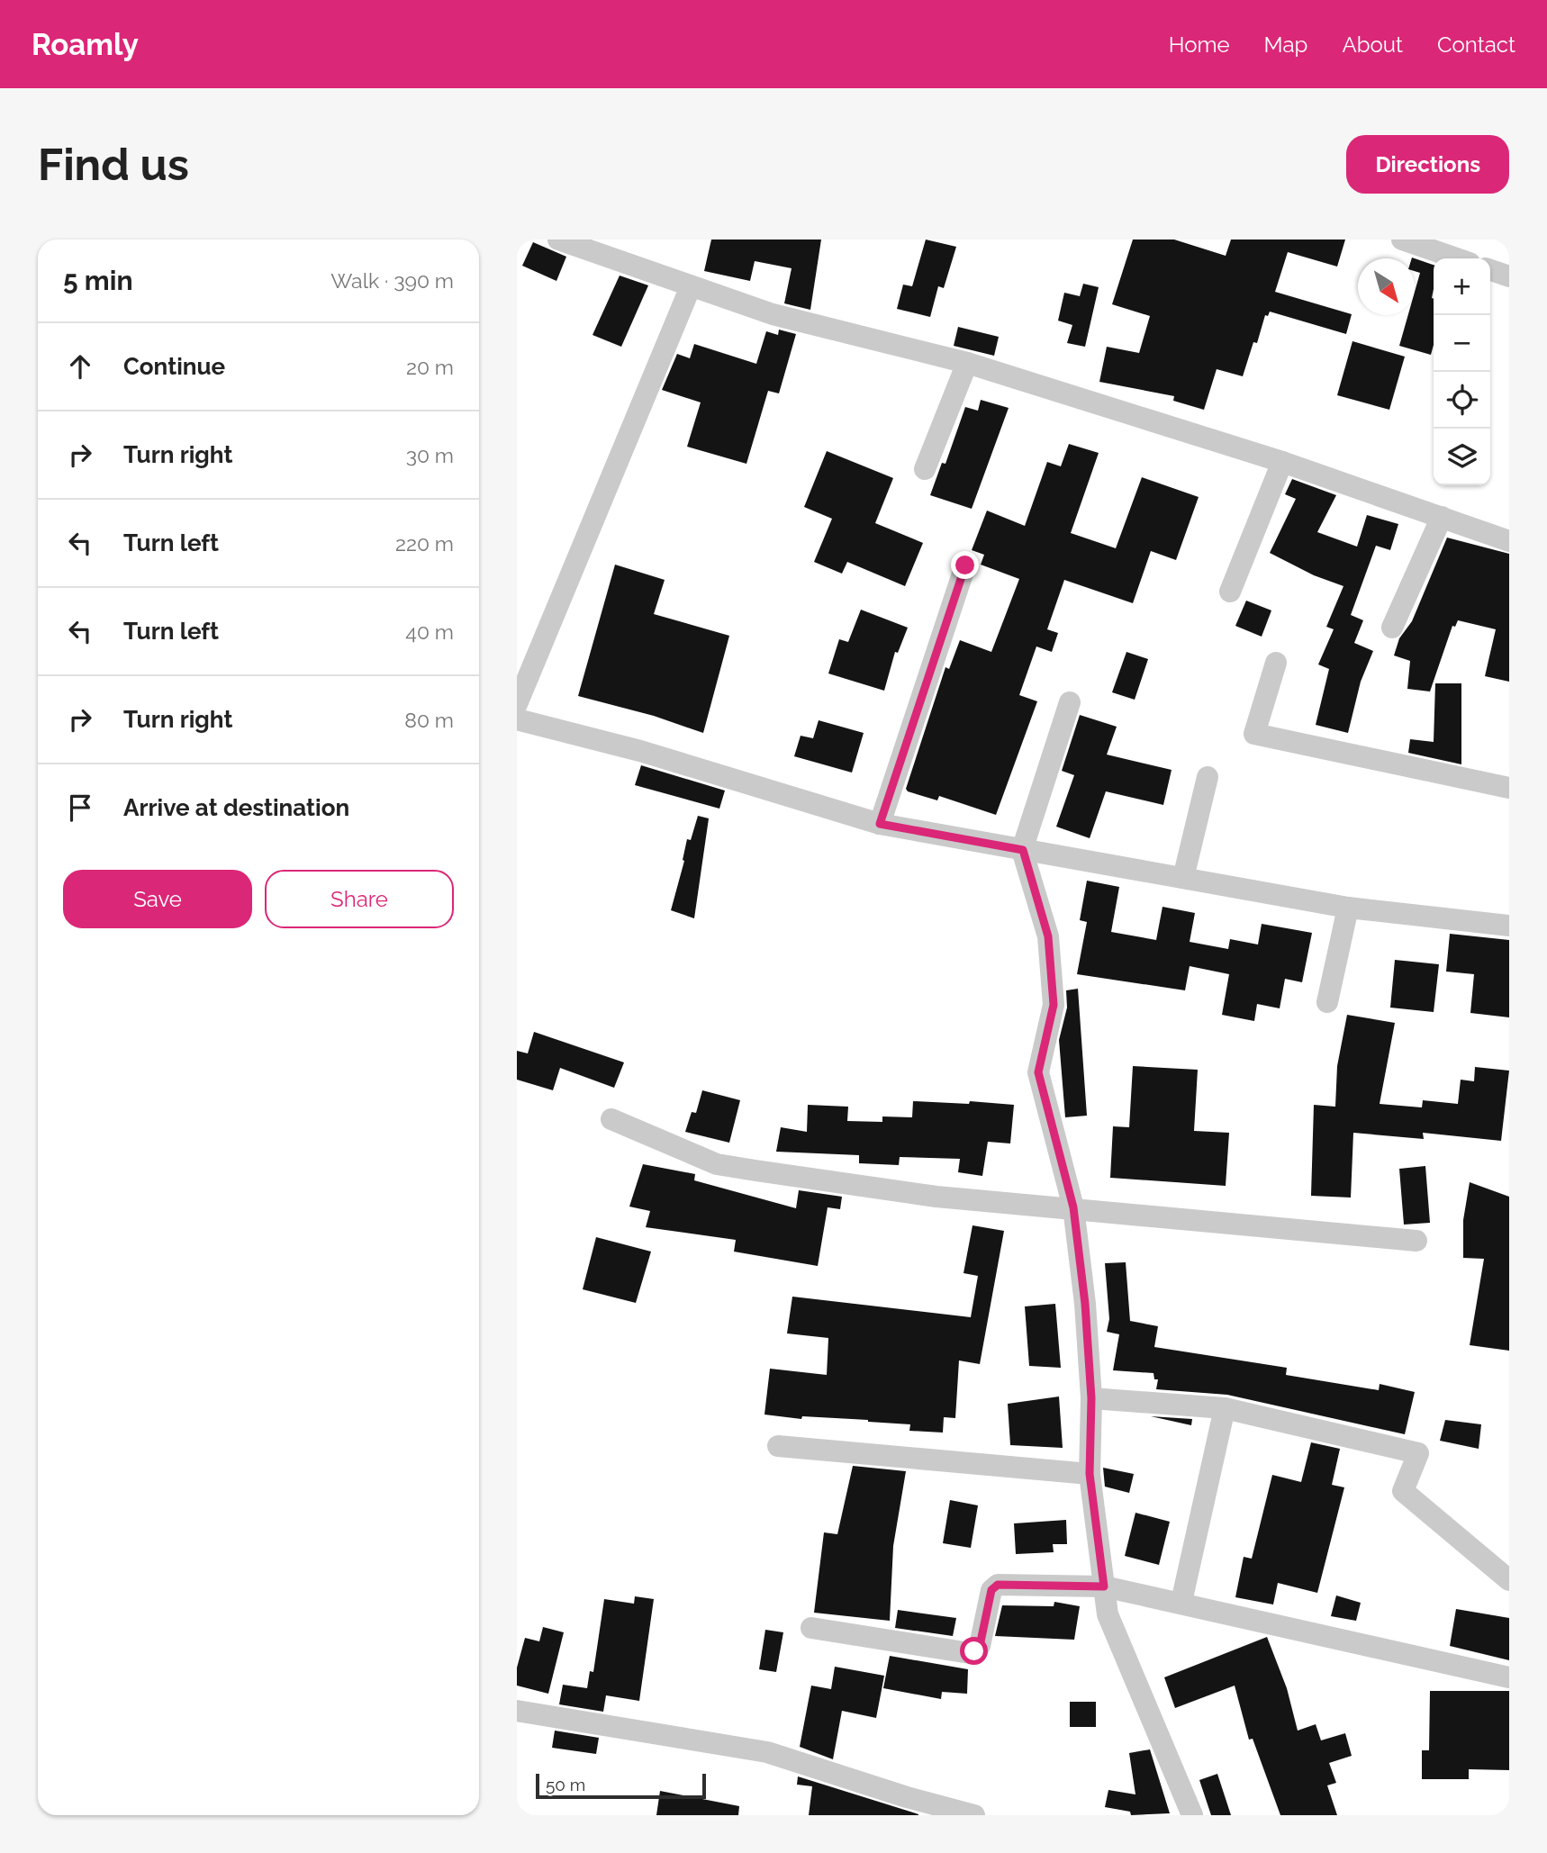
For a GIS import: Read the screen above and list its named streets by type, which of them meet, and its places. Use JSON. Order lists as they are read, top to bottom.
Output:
{
  "scale_bar": "50 m",
  "north": "bottom right",
  "page": {
    "header": "Roamly",
    "nav": [
      "Home",
      "Map",
      "About",
      "Contact"
    ],
    "buttons": [
      "Directions",
      ["Save", "Share"]
    ],
    "title": "Find us",
    "heading": ["5 min", "Walk · 390 m"],
    "map_buttons": ["+", "−"],
    "list": [
      ["Continue", "20 m"],
      ["Turn right", "30 m"],
      ["Turn left", "220 m"],
      ["Turn left", "40 m"],
      ["Turn right", "80 m"],
      "Arrive at destination"
    ],
    "scale": "50 m"
  }
}
